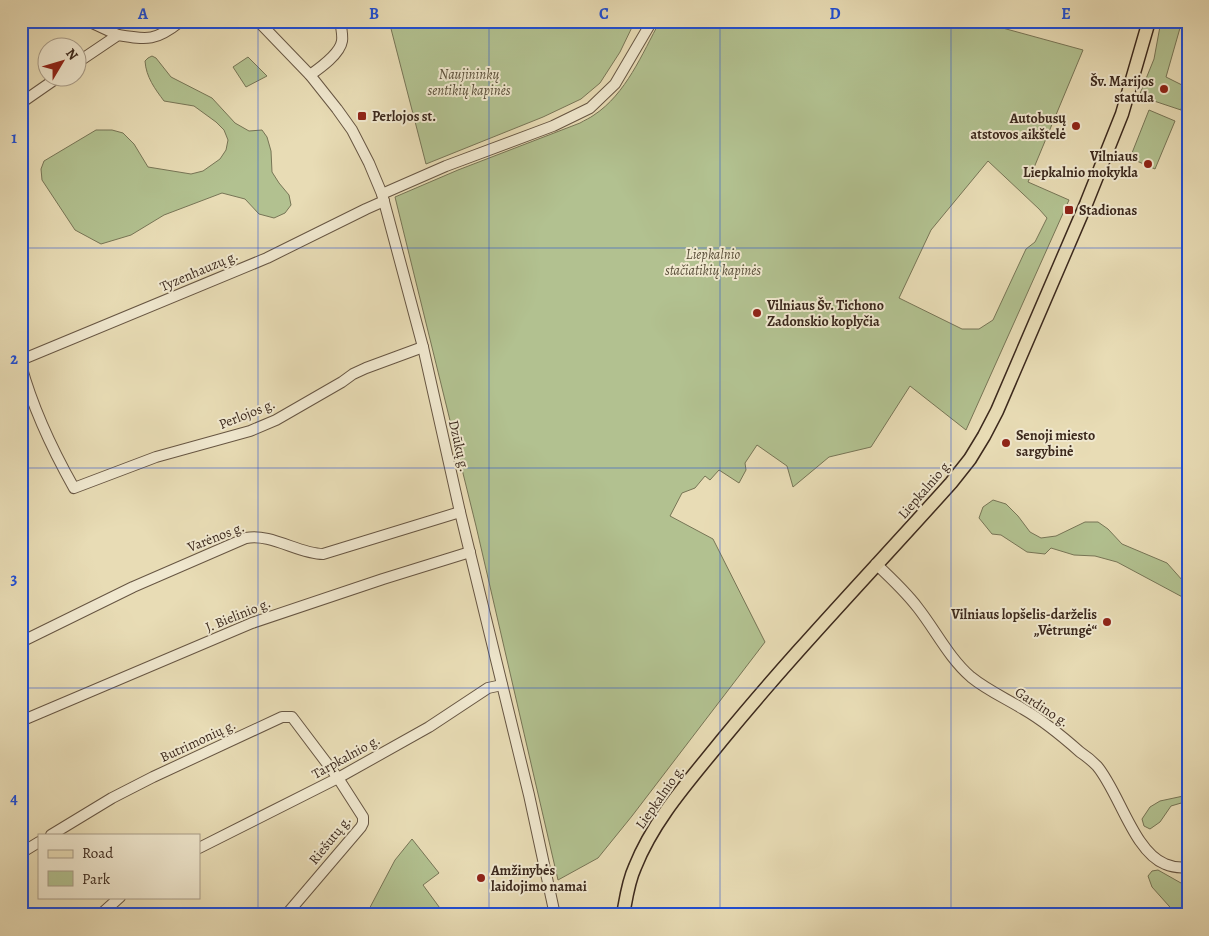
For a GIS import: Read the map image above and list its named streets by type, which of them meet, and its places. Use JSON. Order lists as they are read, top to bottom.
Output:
{
  "streets": {
    "main road": ["Liepkalnio g."],
    "street": [
      "Tyzenhauzų g.",
      "Perlojos g.",
      "Dzūkų g.",
      "Varėnos g.",
      "J. Bielinio g.",
      "Gardino g.",
      "Butrimonių g.",
      "Tarpkalnio g.",
      "Riešutų g."
    ]
  },
  "crossings": [
    ["Tyzenhauzų g.", "Dzūkų g."],
    ["Perlojos g.", "Dzūkų g."],
    ["Dzūkų g.", "Varėnos g."],
    ["Dzūkų g.", "J. Bielinio g."],
    ["Dzūkų g.", "Tarpkalnio g."],
    ["Liepkalnio g.", "Gardino g."],
    ["Butrimonių g.", "Tarpkalnio g."],
    ["Butrimonių g.", "Riešutų g."],
    ["Tarpkalnio g.", "Riešutų g."]
  ],
  "parks": ["Naujininkų sentikių kapinės", "Liepkalnio stačiatikių kapinės"],
  "places": {
    "other": [
      "Šv. Marijos statula",
      "Autobusų atstovos aikštelė",
      "Vilniaus Liepkalnio mokykla",
      "Vilniaus Šv. Tichono Zadonskio koplyčia",
      "Senoji miesto sargybinė",
      "Vilniaus lopšelis-darželis „Vėtrungė“",
      "Amžinybės laidojimo namai"
    ],
    "transit": ["Perlojos st.", "Stadionas"]
  },
  "legend": ["Road", "Park"],
  "north": "top right",
  "grid": {
    "columns": [
      "A",
      "B",
      "C",
      "D",
      "E"
    ],
    "rows": [
      "1",
      "2",
      "3",
      "4"
    ]
  }
}
